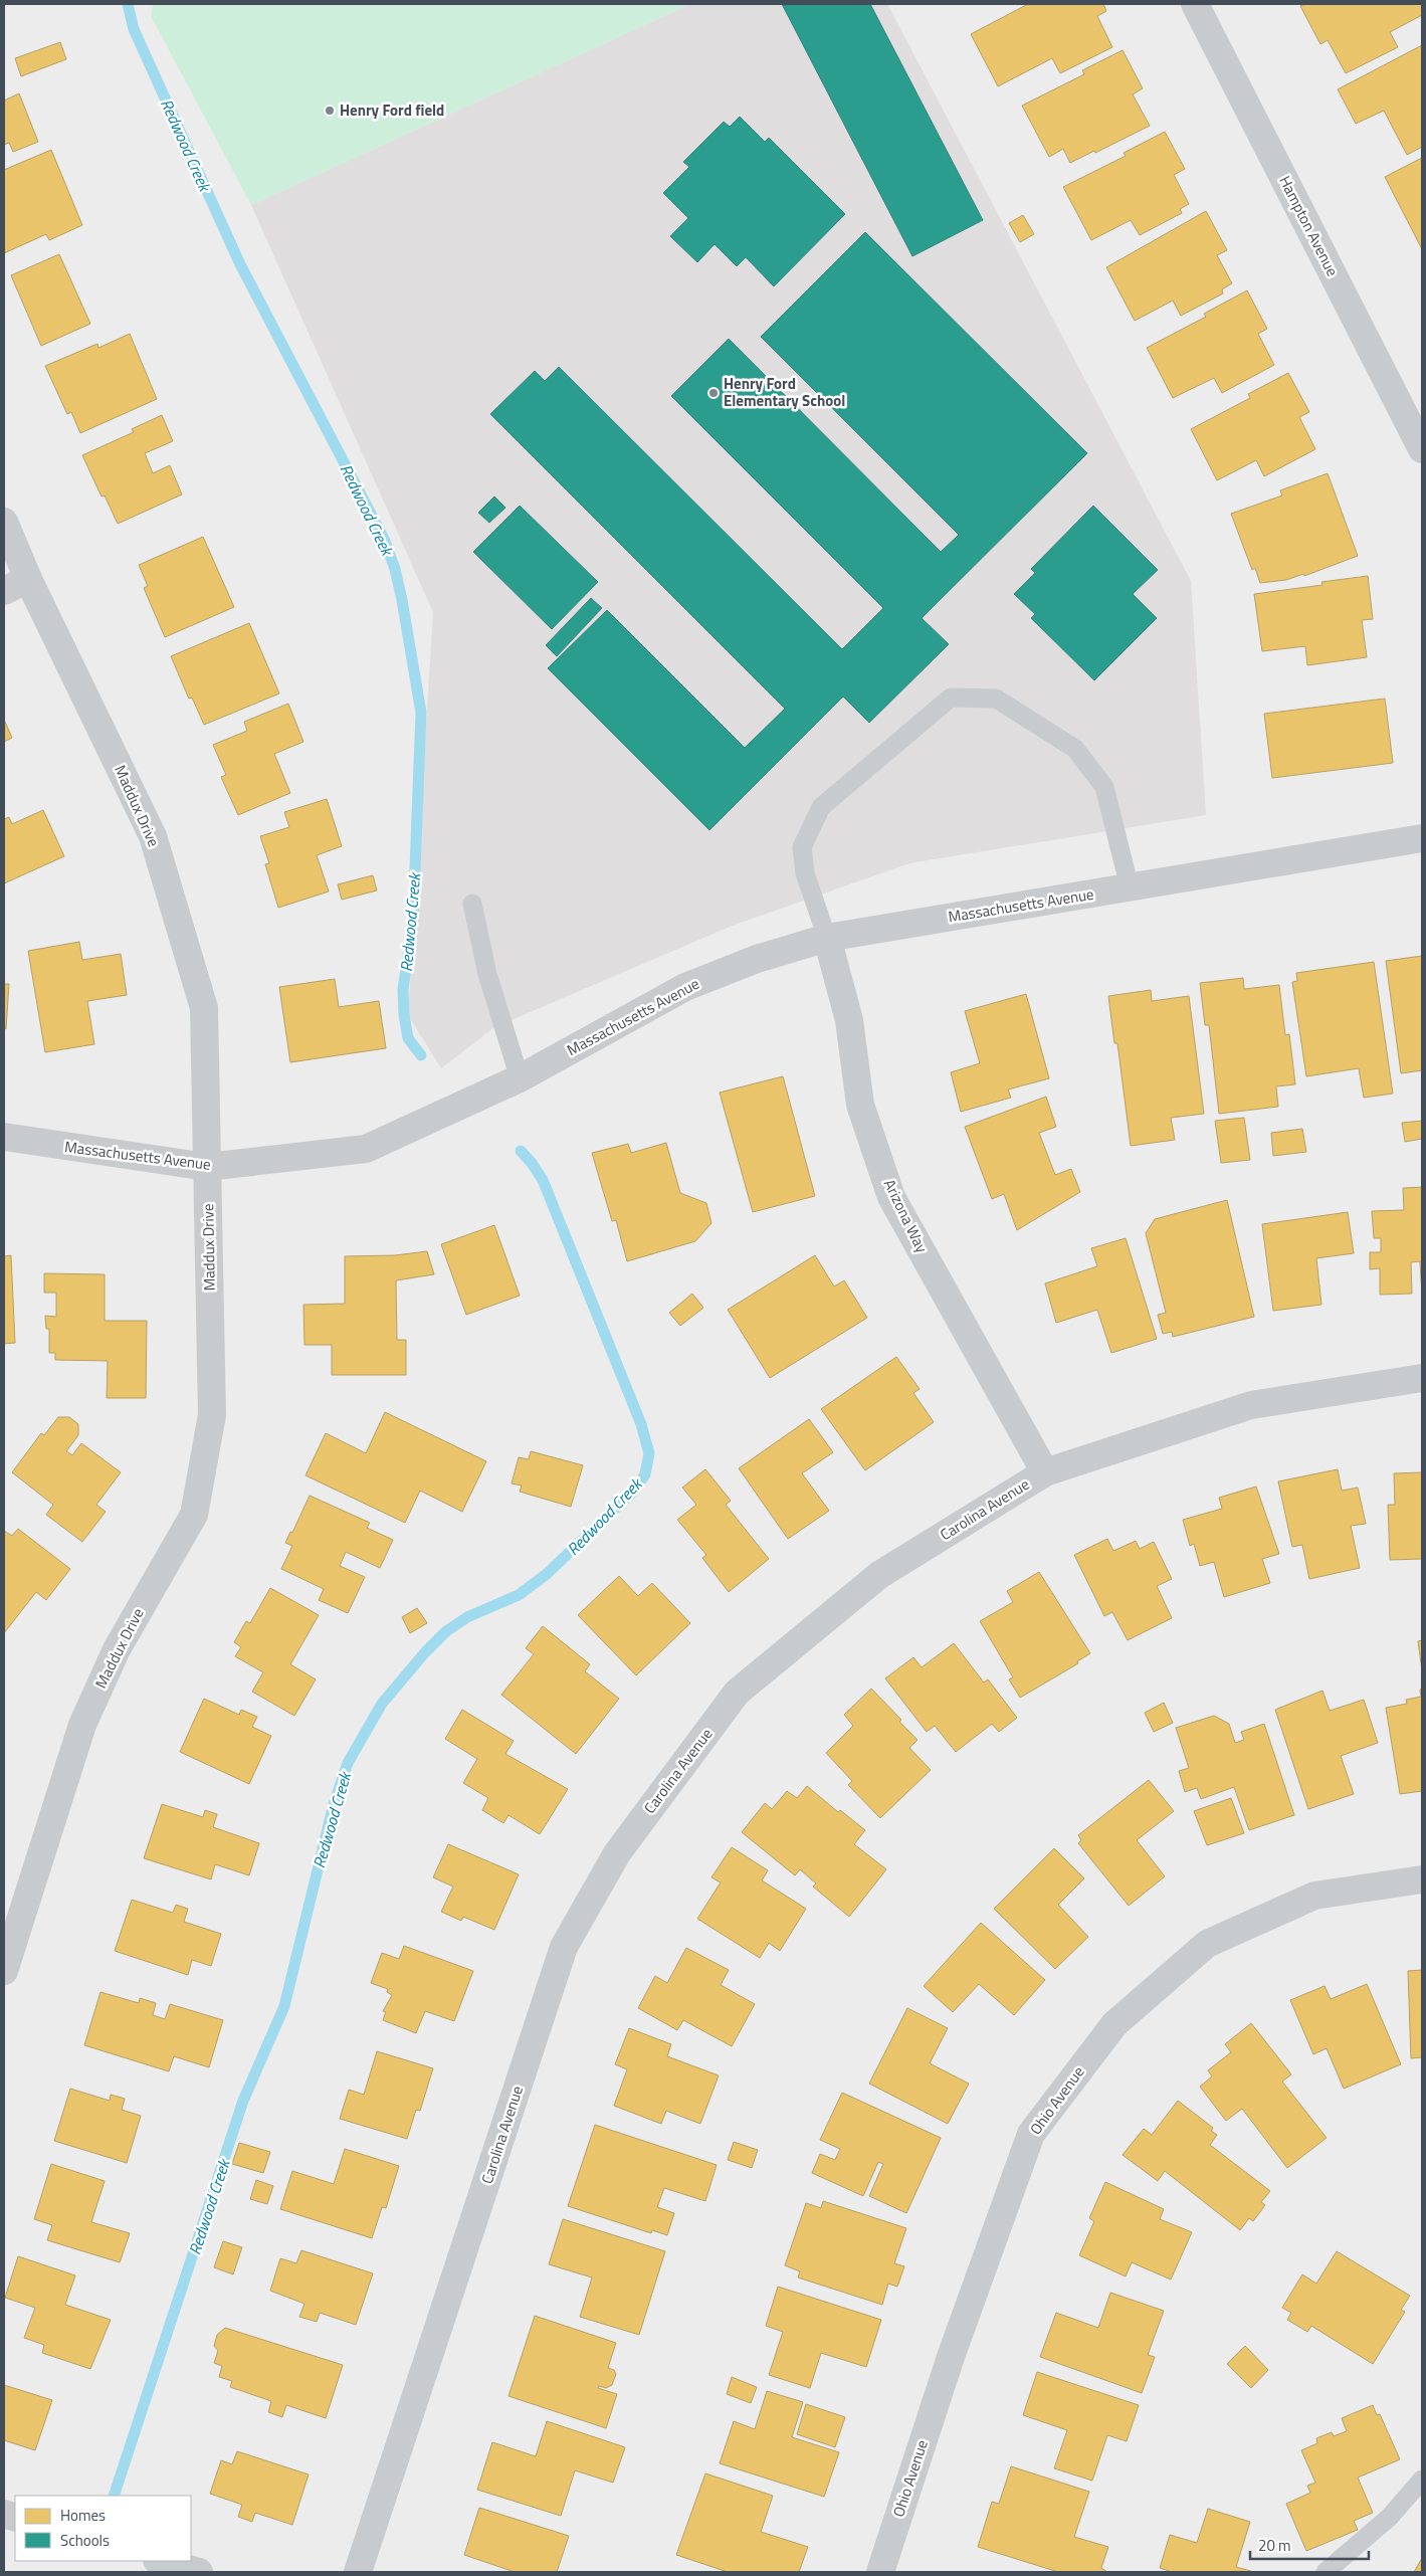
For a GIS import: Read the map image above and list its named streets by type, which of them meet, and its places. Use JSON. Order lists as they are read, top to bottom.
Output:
{
  "streets": {
    "street": [
      "Hampton Avenue",
      "Maddux Drive",
      "Massachusetts Avenue",
      "Arizona Way",
      "Carolina Avenue",
      "Ohio Avenue"
    ]
  },
  "crossings": [
    ["Maddux Drive", "Massachusetts Avenue"],
    ["Massachusetts Avenue", "Arizona Way"],
    ["Arizona Way", "Carolina Avenue"]
  ],
  "water": ["Redwood Creek"],
  "places": ["Henry Ford field", "Henry Ford Elementary School"],
  "legend": ["Homes", "Schools"],
  "scale_bar": "20 m"
}
